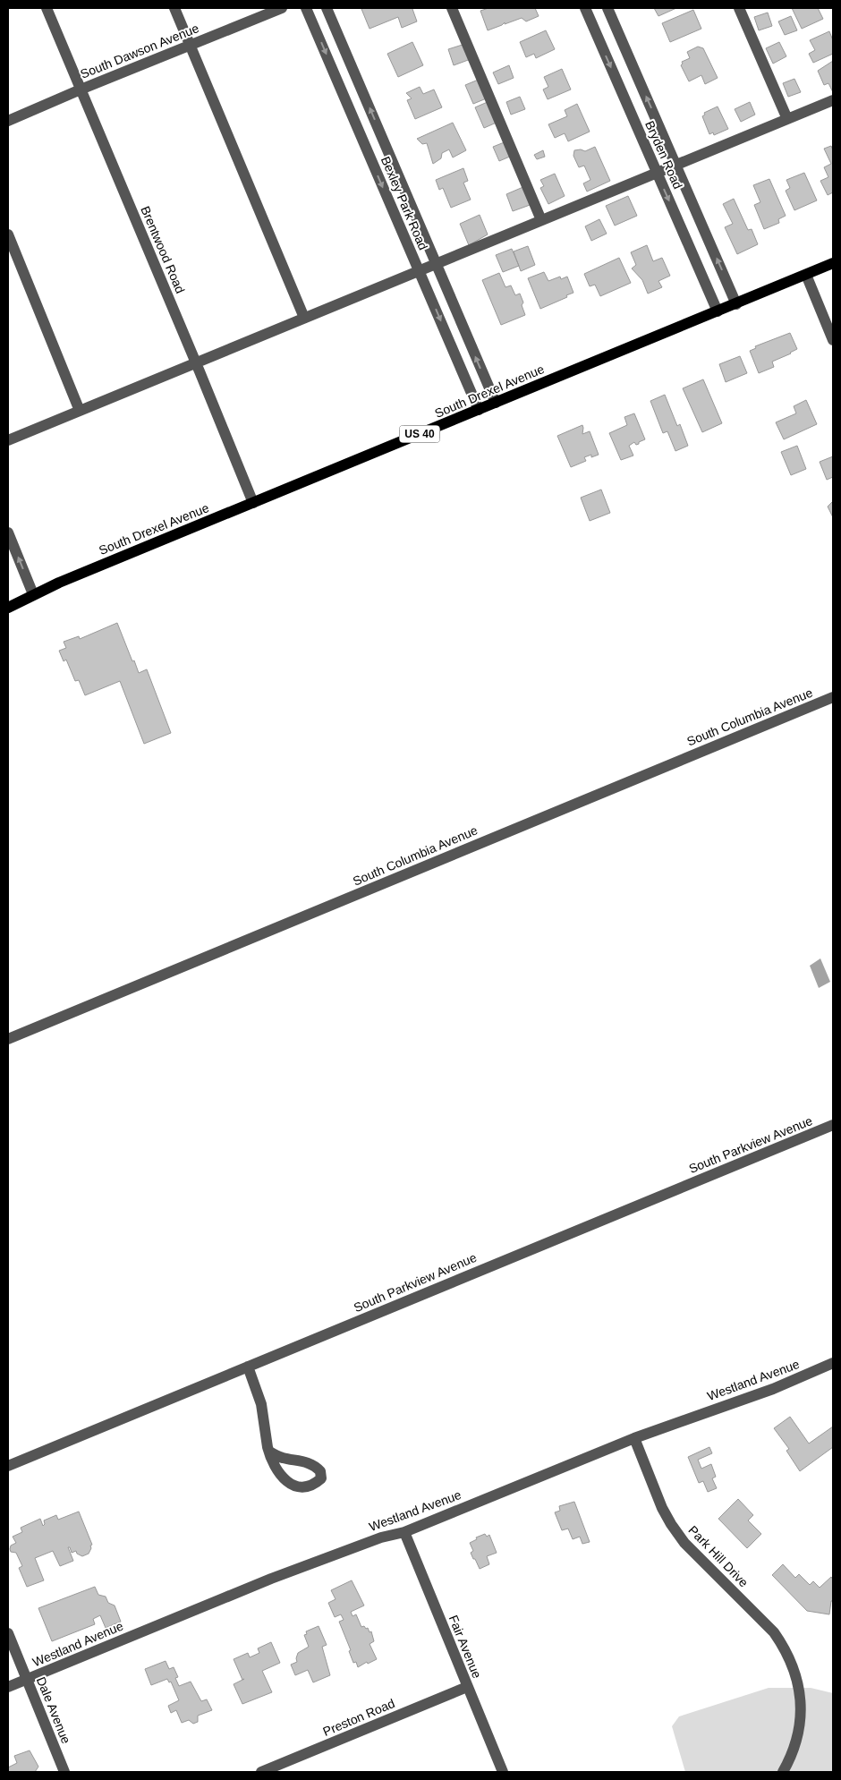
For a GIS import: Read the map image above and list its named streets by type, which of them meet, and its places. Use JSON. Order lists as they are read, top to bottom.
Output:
{
  "streets": {
    "main road": ["South Drexel Avenue", "US 40"],
    "street": [
      "South Dawson Avenue",
      "Bryden Road",
      "Bexley Park Road",
      "Brentwood Road",
      "South Columbia Avenue",
      "South Parkview Avenue",
      "Westland Avenue",
      "Park Hill Drive",
      "Fair Avenue",
      "Dale Avenue",
      "Preston Road"
    ]
  },
  "crossings": [
    ["South Dawson Avenue", "Brentwood Road"],
    ["Bryden Road", "South Drexel Avenue"],
    ["Bexley Park Road", "South Drexel Avenue"],
    ["Brentwood Road", "South Drexel Avenue"],
    ["Westland Avenue", "Park Hill Drive"],
    ["Westland Avenue", "Fair Avenue"],
    ["Westland Avenue", "Dale Avenue"],
    ["Fair Avenue", "Preston Road"]
  ]
}
